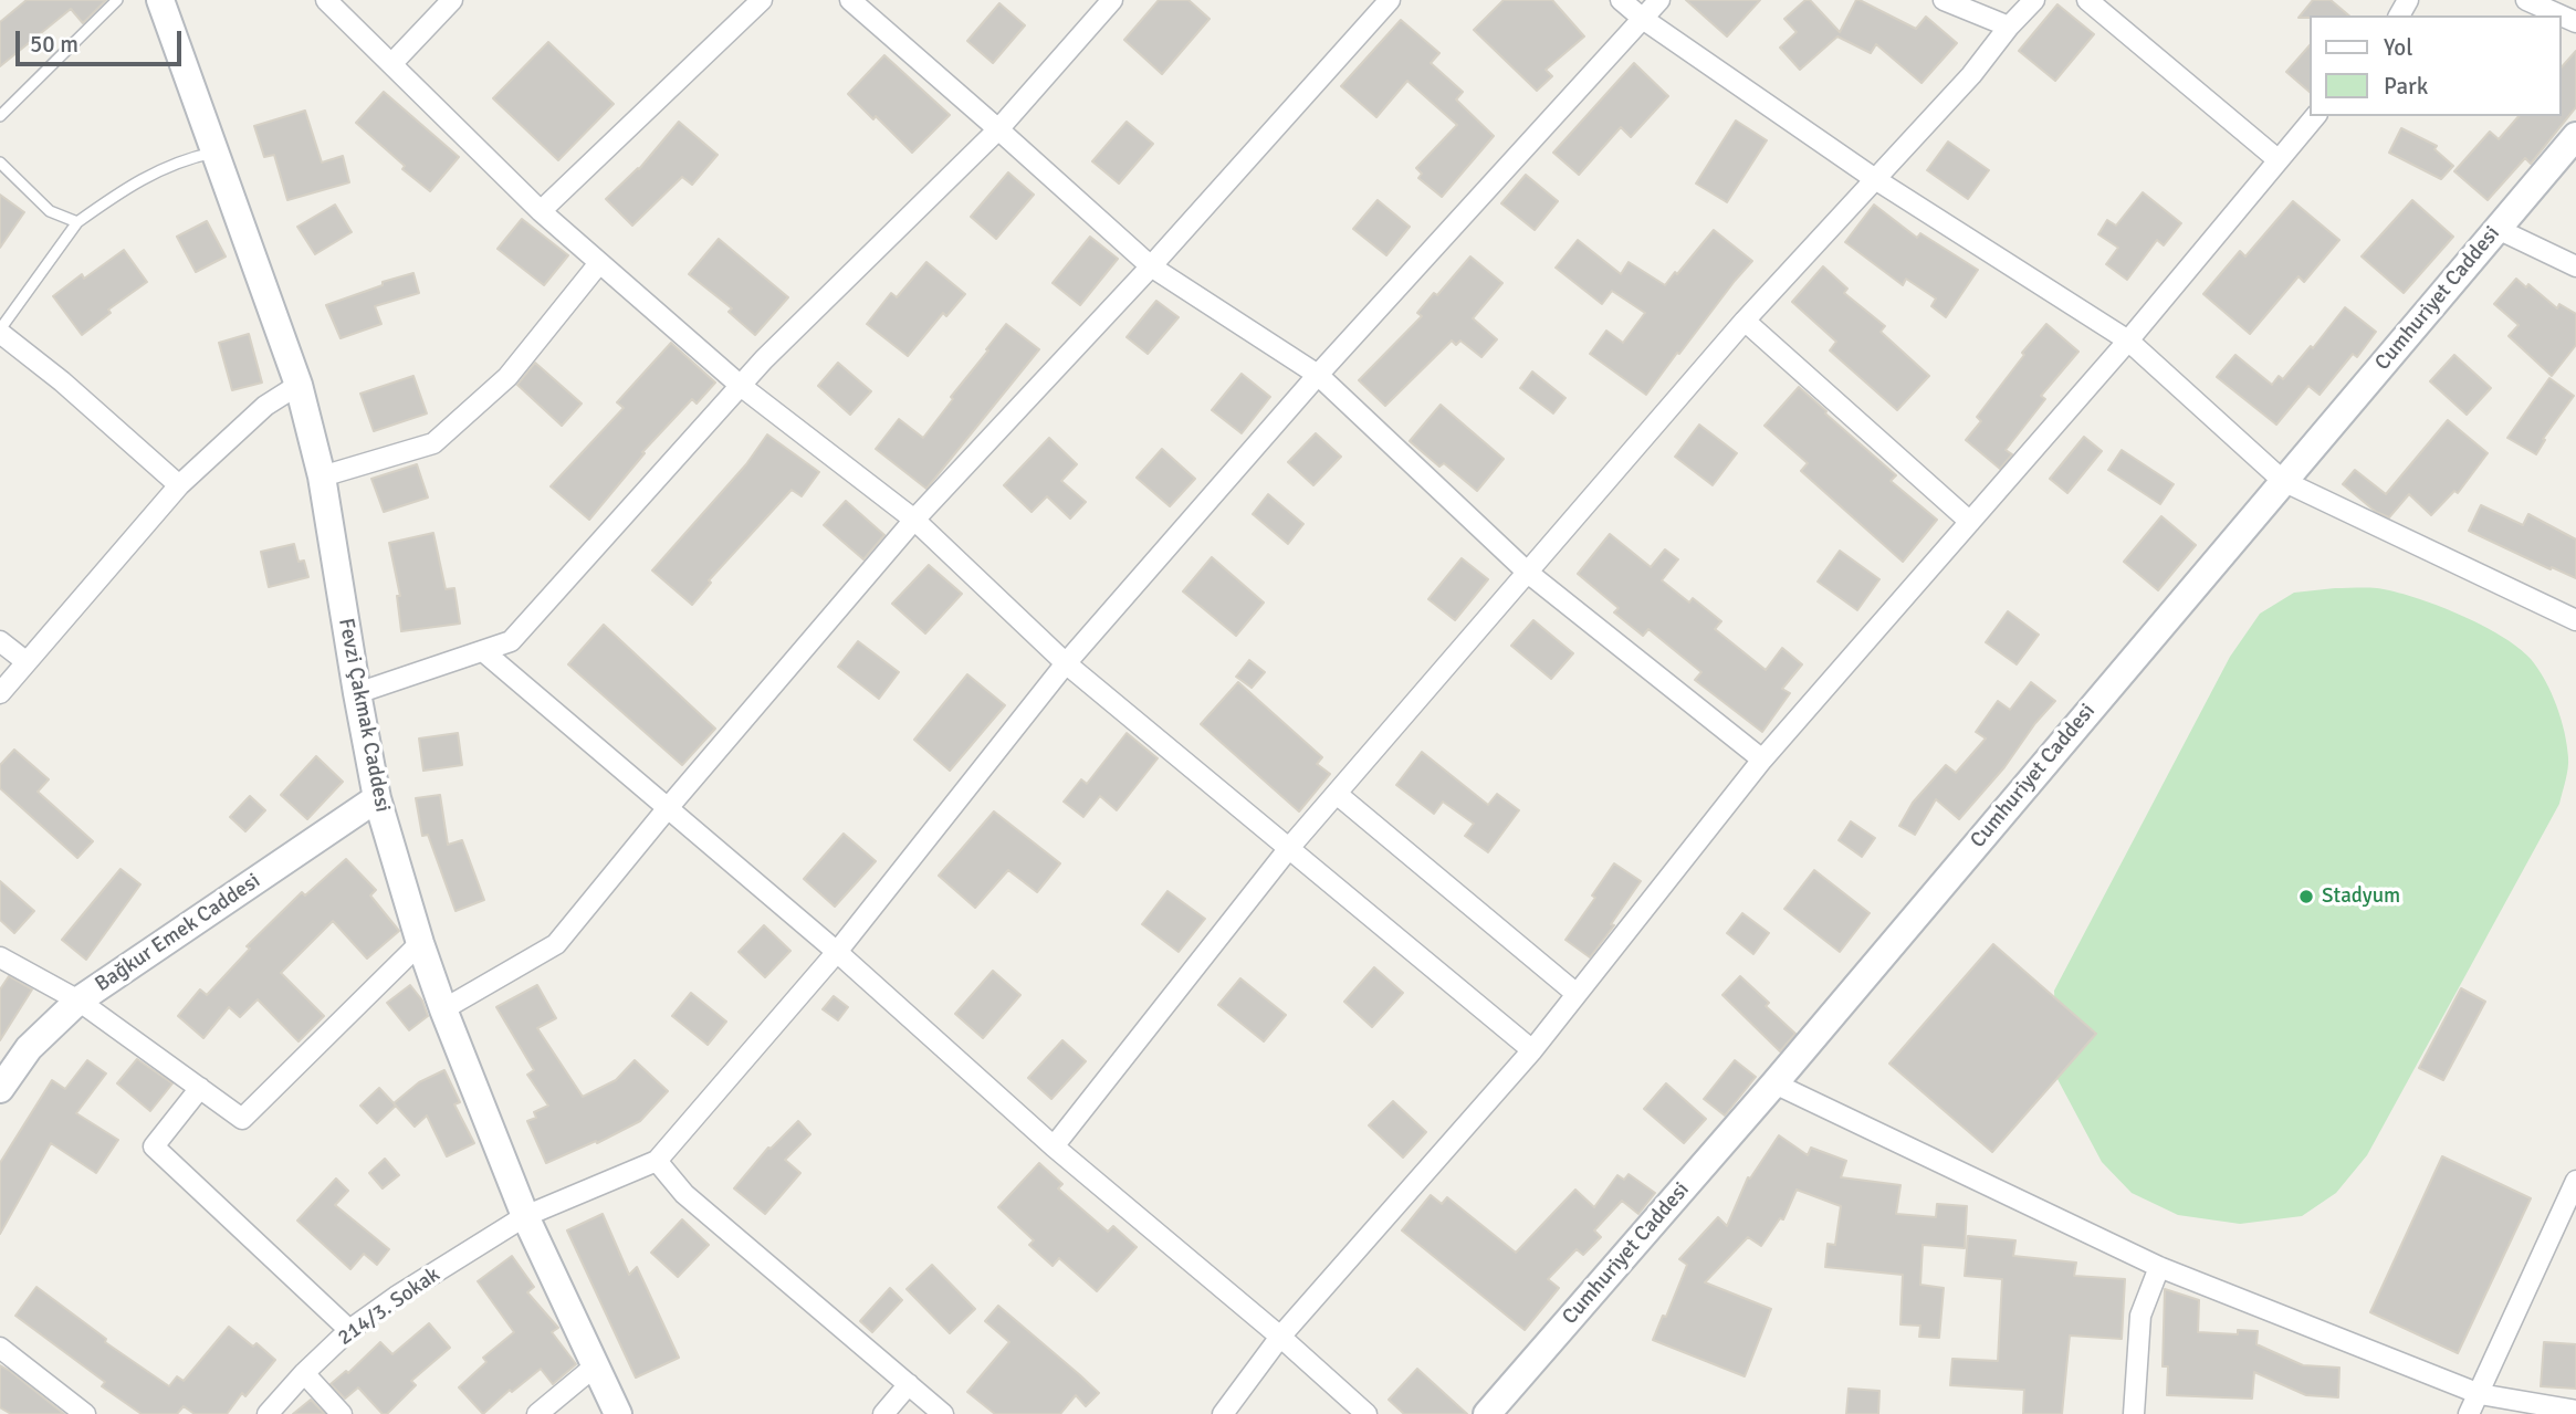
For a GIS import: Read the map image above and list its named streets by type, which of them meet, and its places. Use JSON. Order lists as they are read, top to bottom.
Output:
{
  "streets": {
    "main road": ["Cumhuriyet Caddesi", "Fevzi Çakmak Caddesi", "Bağkur Emek Caddesi"],
    "street": ["214/3. Sokak"]
  },
  "crossings": [
    ["Fevzi Çakmak Caddesi", "Bağkur Emek Caddesi"],
    ["Fevzi Çakmak Caddesi", "214/3. Sokak"]
  ],
  "places": ["Stadyum"],
  "legend": ["Yol", "Park"],
  "scale_bar": "50 m"
}
